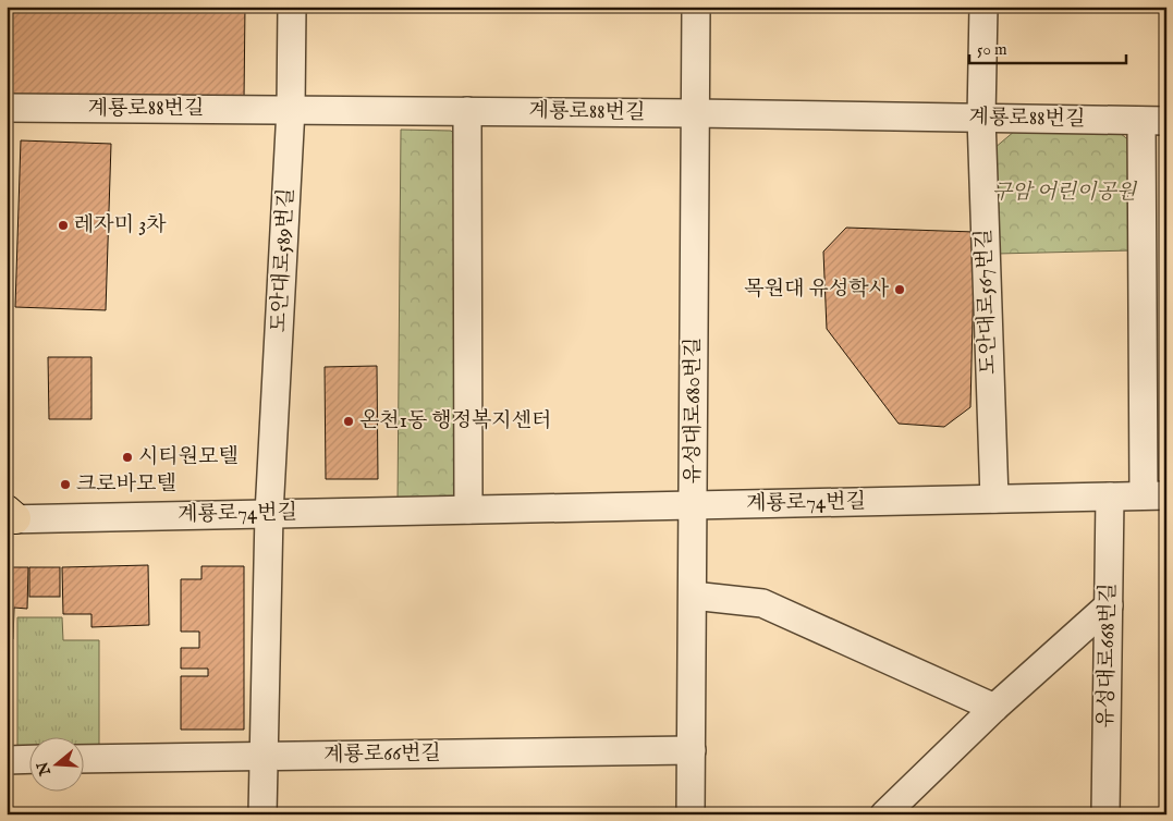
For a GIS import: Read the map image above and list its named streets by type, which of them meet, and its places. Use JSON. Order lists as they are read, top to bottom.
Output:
{
  "streets": {
    "street": [
      "계룡로88번길",
      "도안대로589번길",
      "도안대로567번길",
      "유성대로680번길",
      "계룡로74번길",
      "유성대로668번길",
      "계룡로66번길"
    ]
  },
  "crossings": [
    ["계룡로88번길", "도안대로589번길"],
    ["계룡로88번길", "도안대로567번길"],
    ["계룡로88번길", "유성대로680번길"],
    ["계룡로88번길", "계룡로74번길"],
    ["도안대로589번길", "계룡로74번길"],
    ["도안대로589번길", "계룡로66번길"],
    ["도안대로567번길", "계룡로74번길"],
    ["유성대로680번길", "계룡로74번길"],
    ["유성대로680번길", "계룡로66번길"],
    ["계룡로74번길", "유성대로668번길"]
  ],
  "parks": ["구암 어린이공원"],
  "places": [
    "레자미 3차",
    "목원대 유성학사",
    "온천1동 행정복지센터",
    "시티원모텔",
    "크로바모텔"
  ],
  "scale_bar": "50 m",
  "north": "left"
}
